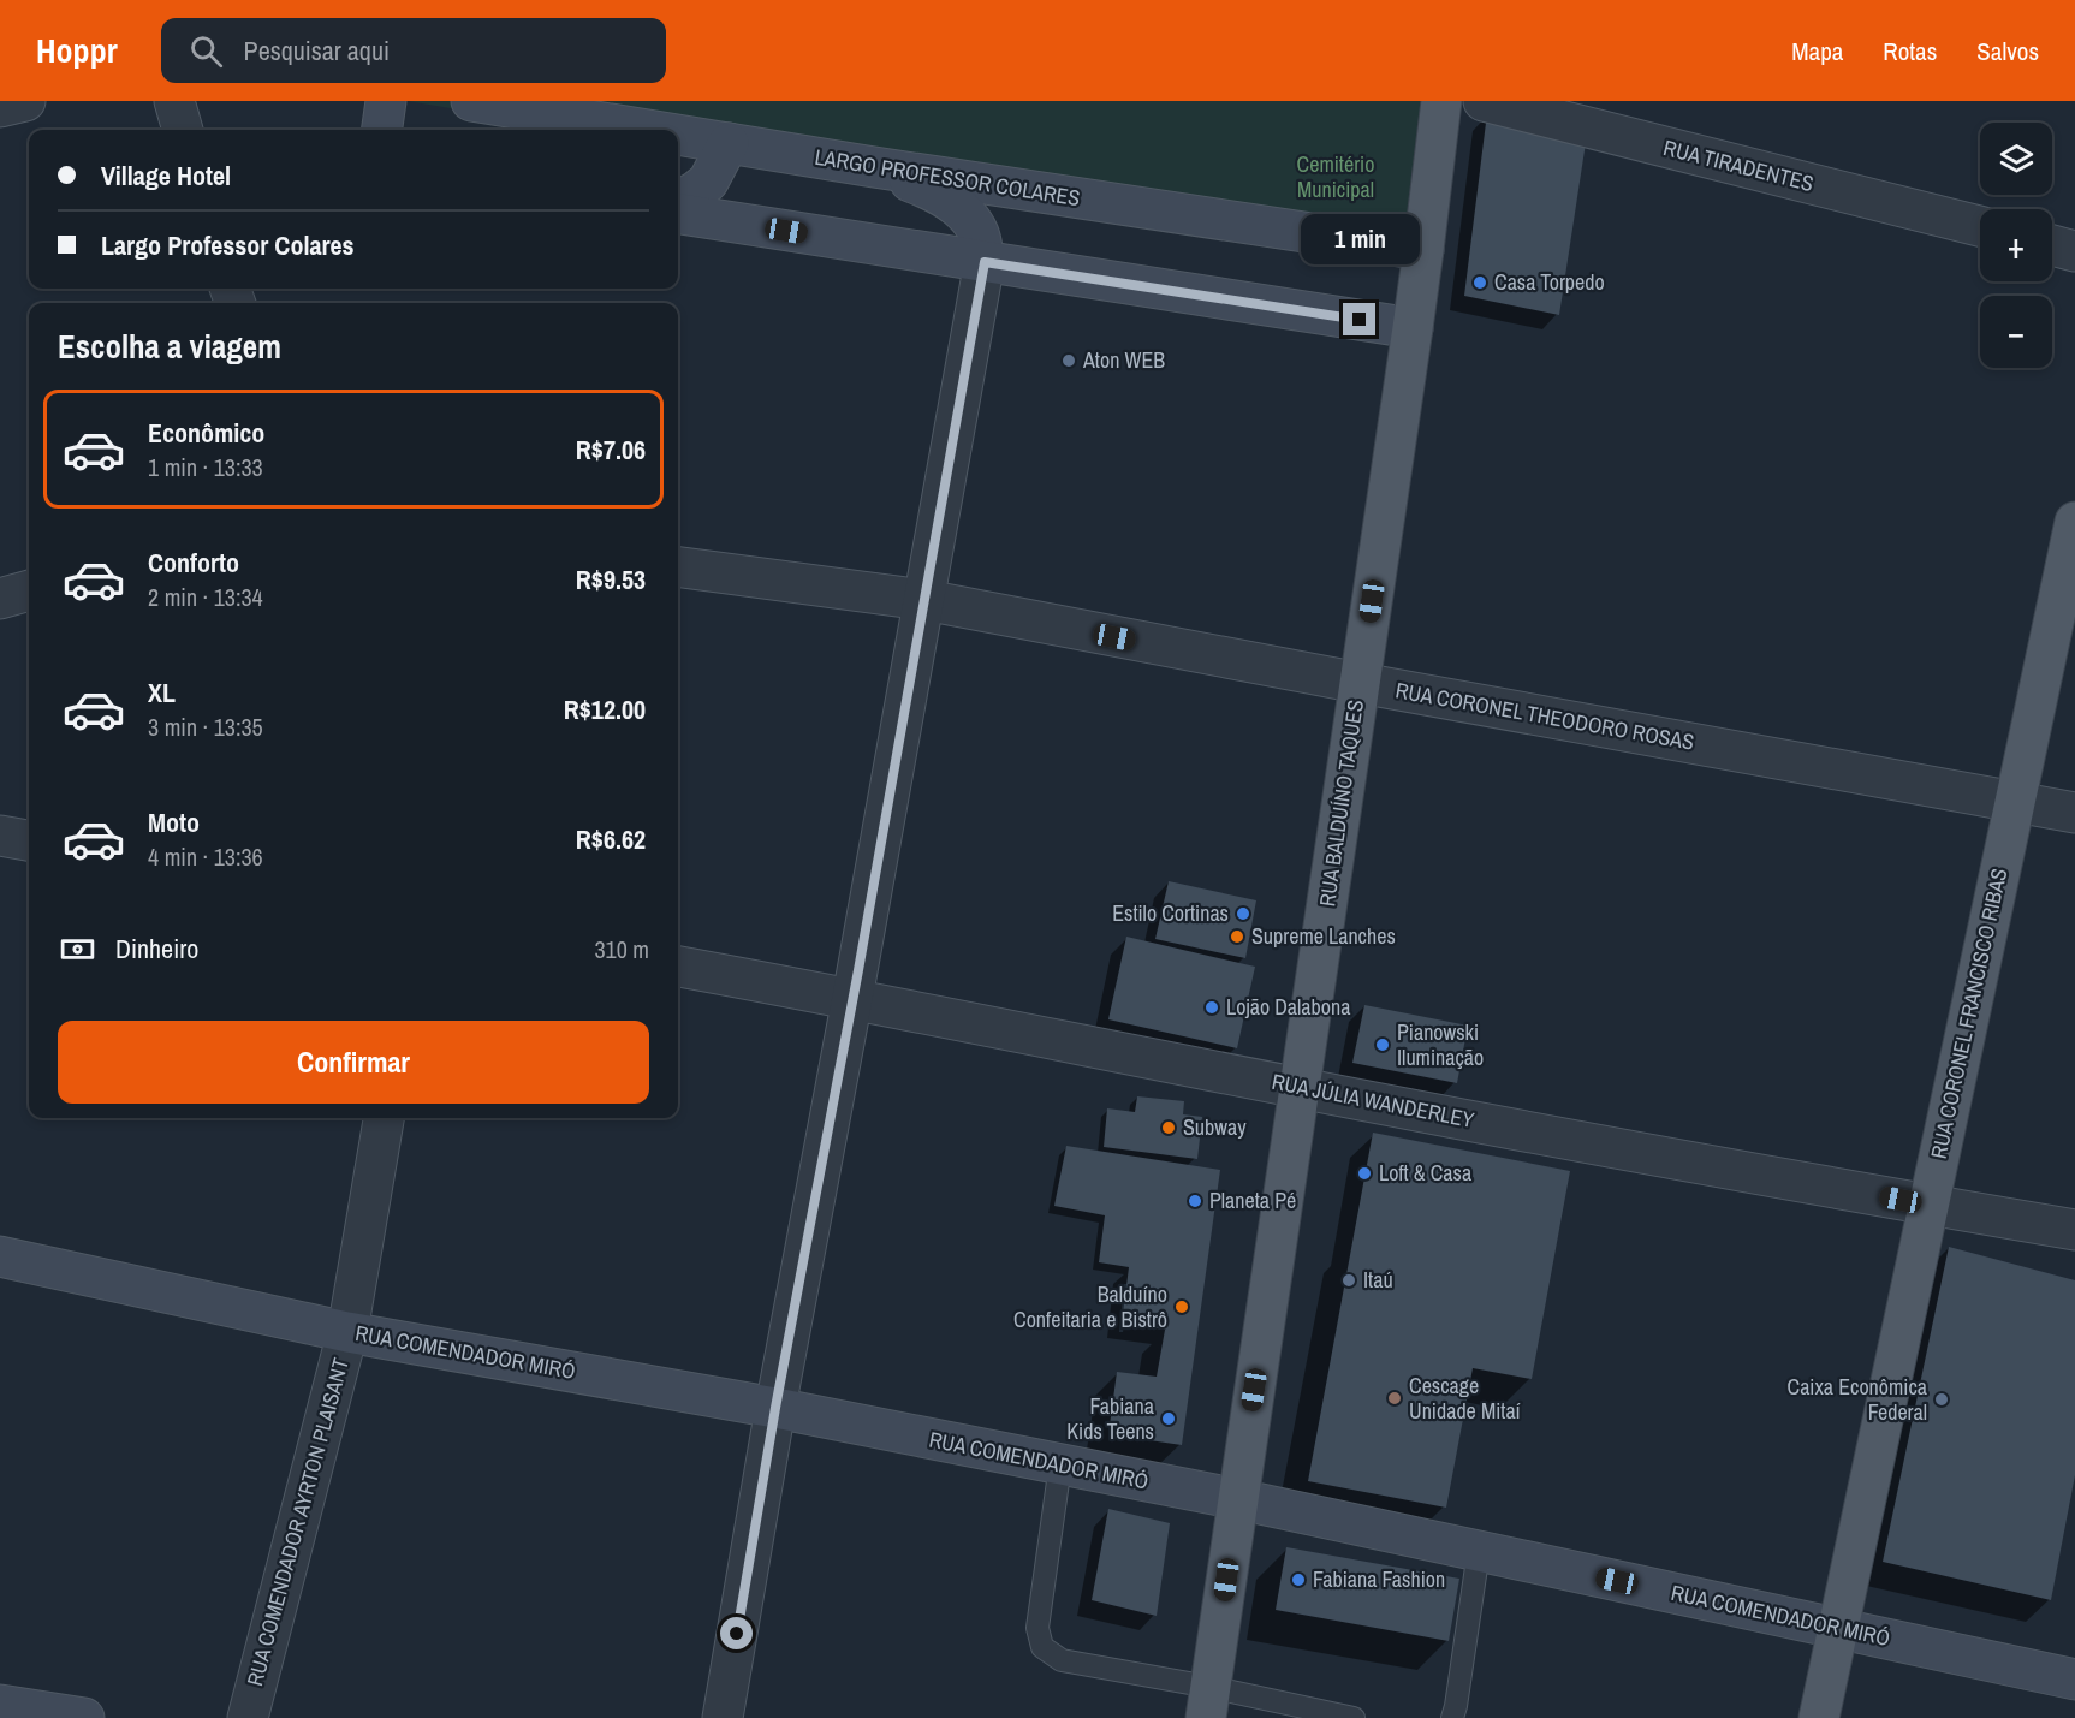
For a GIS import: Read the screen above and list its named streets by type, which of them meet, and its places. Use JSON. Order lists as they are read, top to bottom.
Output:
{
  "streets": {
    "main road": [
      "LARGO PROFESSOR COLARES",
      "RUA BALDUÍNO TAQUES",
      "RUA CORONEL FRANCISCO RIBAS",
      "RUA COMENDADOR MIRÓ"
    ],
    "street": [
      "RUA TIRADENTES",
      "RUA CORONEL THEODORO ROSAS",
      "RUA JÚLIA WANDERLEY",
      "RUA COMENDADOR AYRTON PLAISANT"
    ]
  },
  "crossings": [
    ["LARGO PROFESSOR COLARES", "RUA BALDUÍNO TAQUES"],
    ["RUA CORONEL THEODORO ROSAS", "RUA BALDUÍNO TAQUES"],
    ["RUA CORONEL THEODORO ROSAS", "RUA CORONEL FRANCISCO RIBAS"],
    ["RUA BALDUÍNO TAQUES", "RUA JÚLIA WANDERLEY"],
    ["RUA BALDUÍNO TAQUES", "RUA COMENDADOR MIRÓ"],
    ["RUA CORONEL FRANCISCO RIBAS", "RUA JÚLIA WANDERLEY"],
    ["RUA CORONEL FRANCISCO RIBAS", "RUA COMENDADOR MIRÓ"],
    ["RUA COMENDADOR MIRÓ", "RUA COMENDADOR AYRTON PLAISANT"]
  ],
  "parks": ["Cemitério Municipal"],
  "places": [
    "Casa Torpedo",
    "Aton WEB",
    "Estilo Cortinas",
    "Supreme Lanches",
    "Lojão Dalabona",
    "Pianowski Iluminação",
    "Subway",
    "Loft & Casa",
    "Planeta Pé",
    "Itaú",
    "Balduíno Confeitaria e Bistrô",
    "Cescage Unidade Mitaí",
    "Caixa Econômica Federal",
    "Fabiana Kids Teens",
    "Fabiana Fashion"
  ],
  "page": {
    "header": "Hoppr",
    "search": "Pesquisar aqui",
    "nav": ["Mapa", "Rotas", "Salvos"],
    "map_buttons": ["+", "−"],
    "banner": ["Village Hotel", "Largo Professor Colares"],
    "bubble": "1 min",
    "heading": "Escolha a viagem",
    "list": [
      {
        "name": "Econômico",
        "note": "1 min · 13:33",
        "value": "R$7.06"
      },
      {
        "name": "Conforto",
        "note": "2 min · 13:34",
        "value": "R$9.53"
      },
      {
        "name": "XL",
        "note": "3 min · 13:35",
        "value": "R$12.00"
      },
      {
        "name": "Moto",
        "note": "4 min · 13:36",
        "value": "R$6.62"
      }
    ],
    "pay": ["Dinheiro", "310 m"],
    "buttons": "Confirmar"
  }
}
